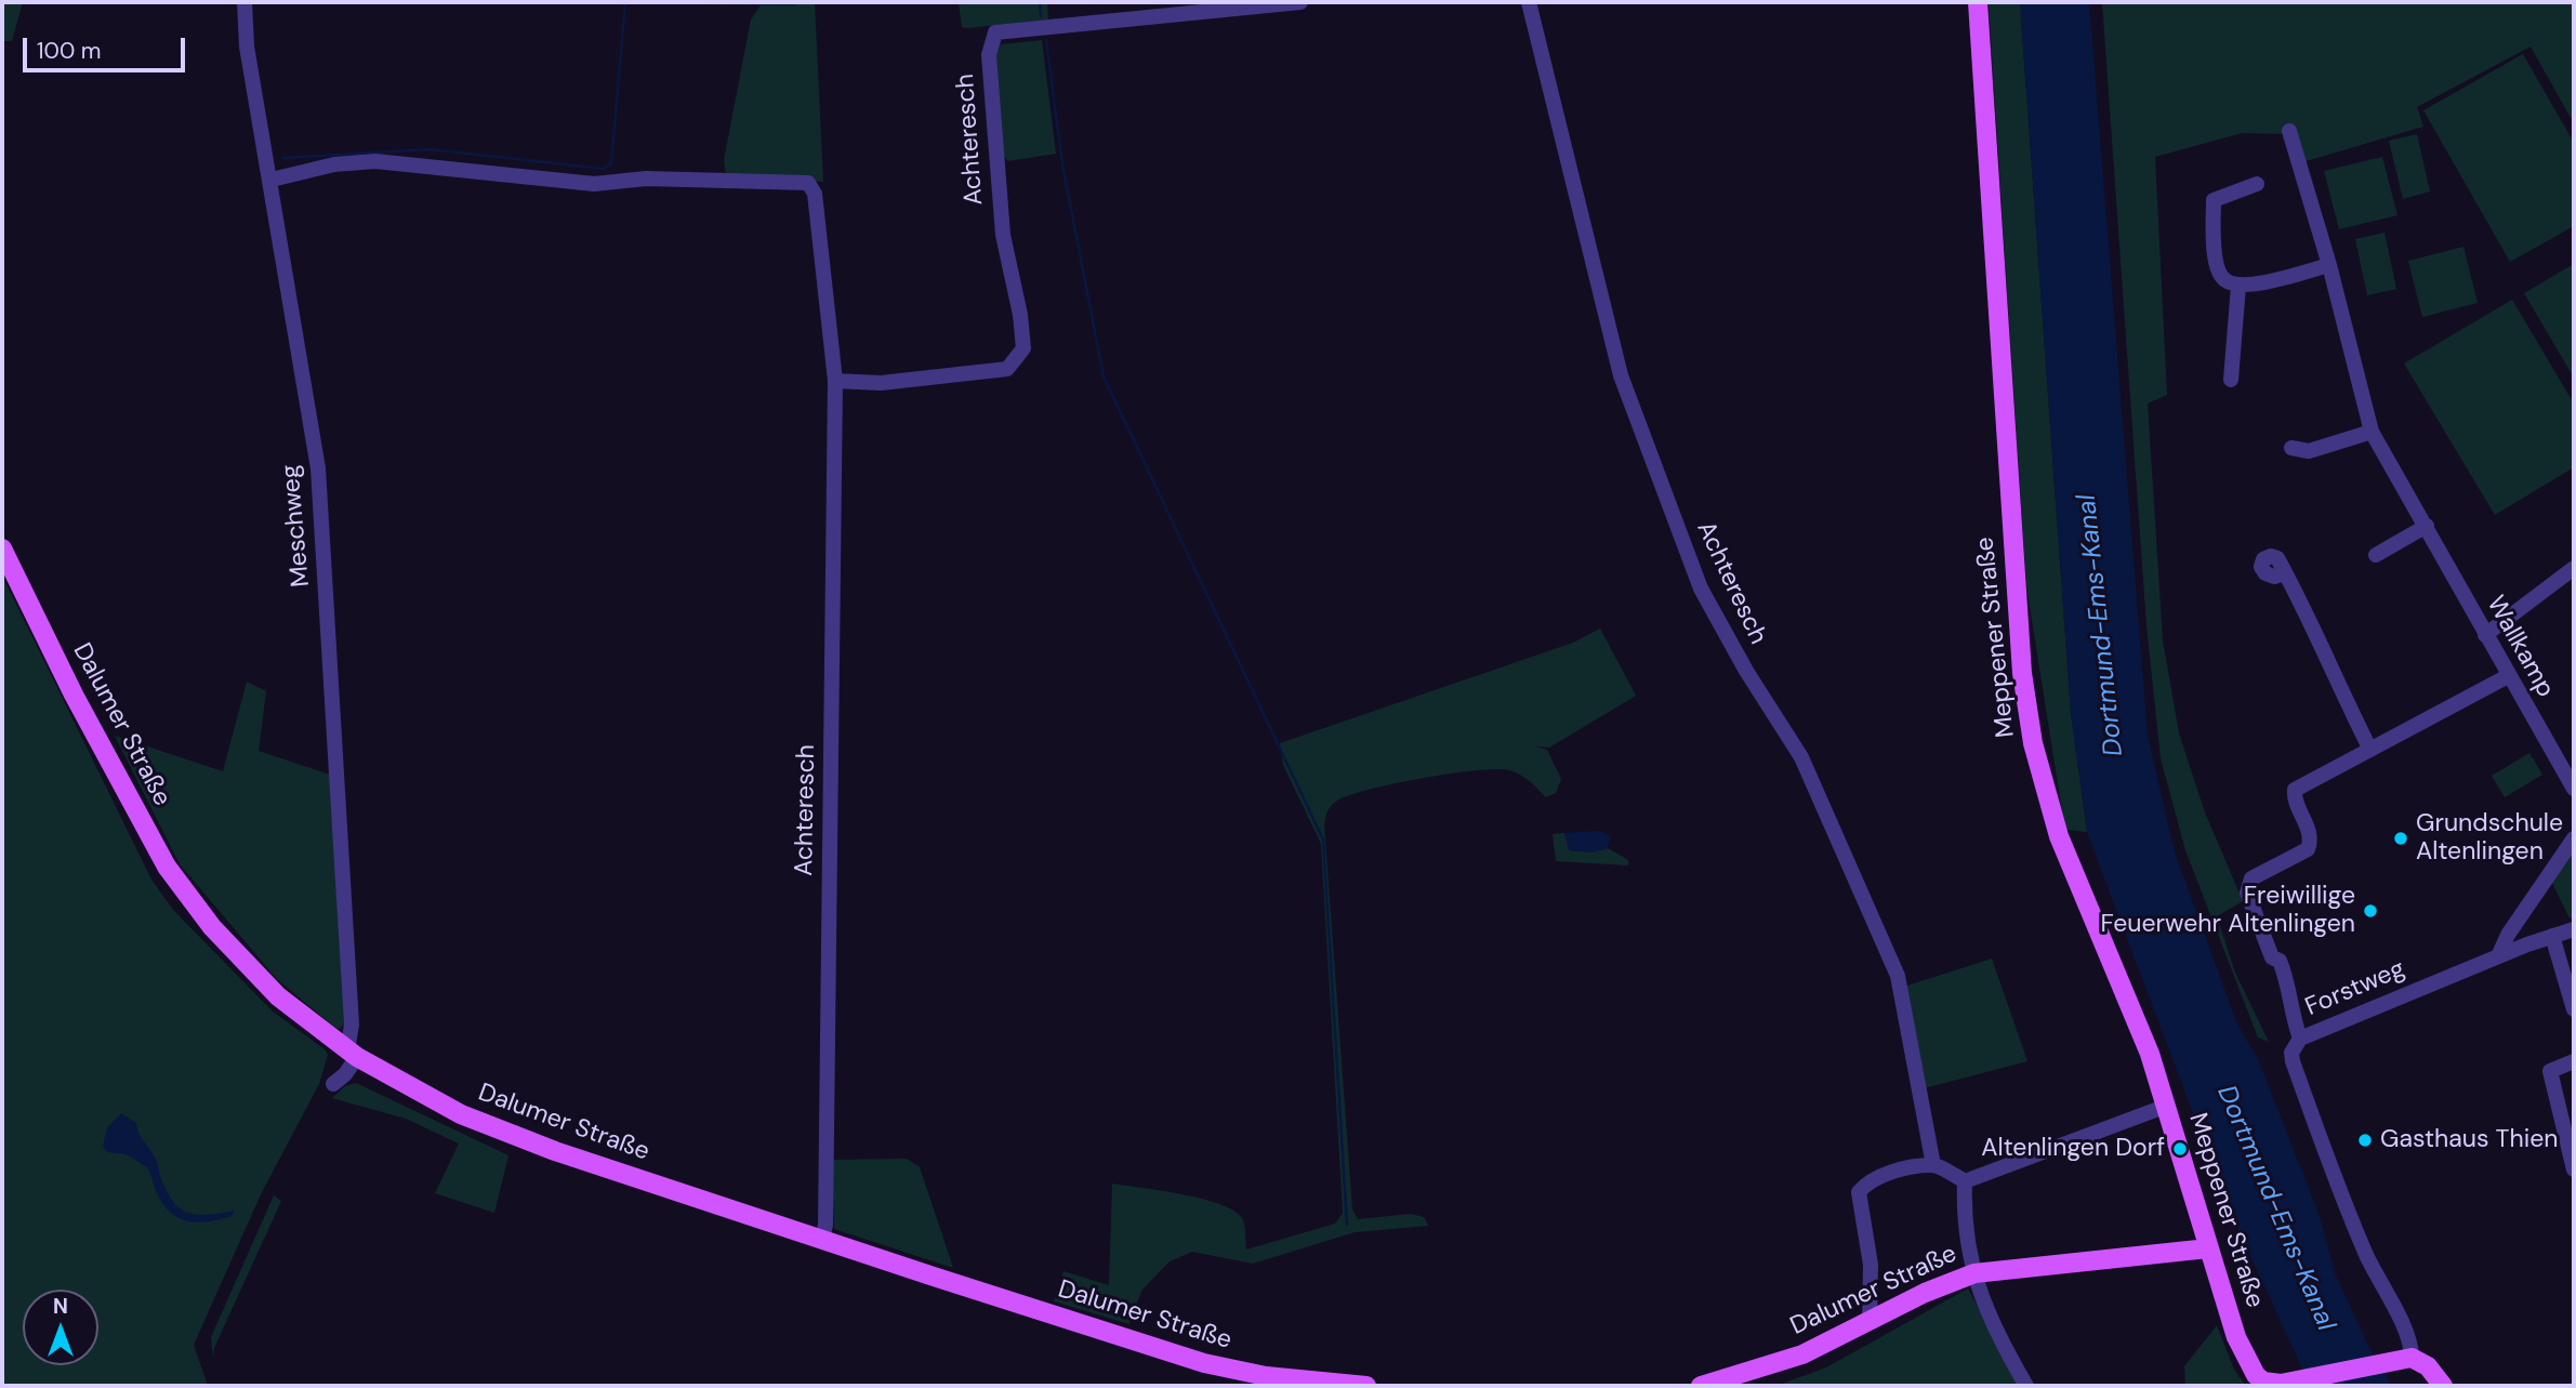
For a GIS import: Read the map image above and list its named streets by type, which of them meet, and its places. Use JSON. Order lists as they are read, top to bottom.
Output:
{
  "streets": {
    "main road": ["Meppener Straße", "Dalumer Straße"],
    "street": [
      "Achteresch",
      "Meschweg",
      "Wallkamp",
      "Forstweg"
    ]
  },
  "crossings": [
    ["Achteresch", "Meschweg"],
    ["Achteresch", "Dalumer Straße"],
    ["Meschweg", "Dalumer Straße"],
    ["Meppener Straße", "Dalumer Straße"],
    ["Meppener Straße", "Forstweg"]
  ],
  "water": ["Dortmund-Ems-Kanal"],
  "places": [
    "Grundschule Altenlingen",
    "Freiwillige Feuerwehr Altenlingen",
    "Gasthaus Thien",
    "Altenlingen Dorf"
  ],
  "scale_bar": "100 m",
  "north": "top"
}
